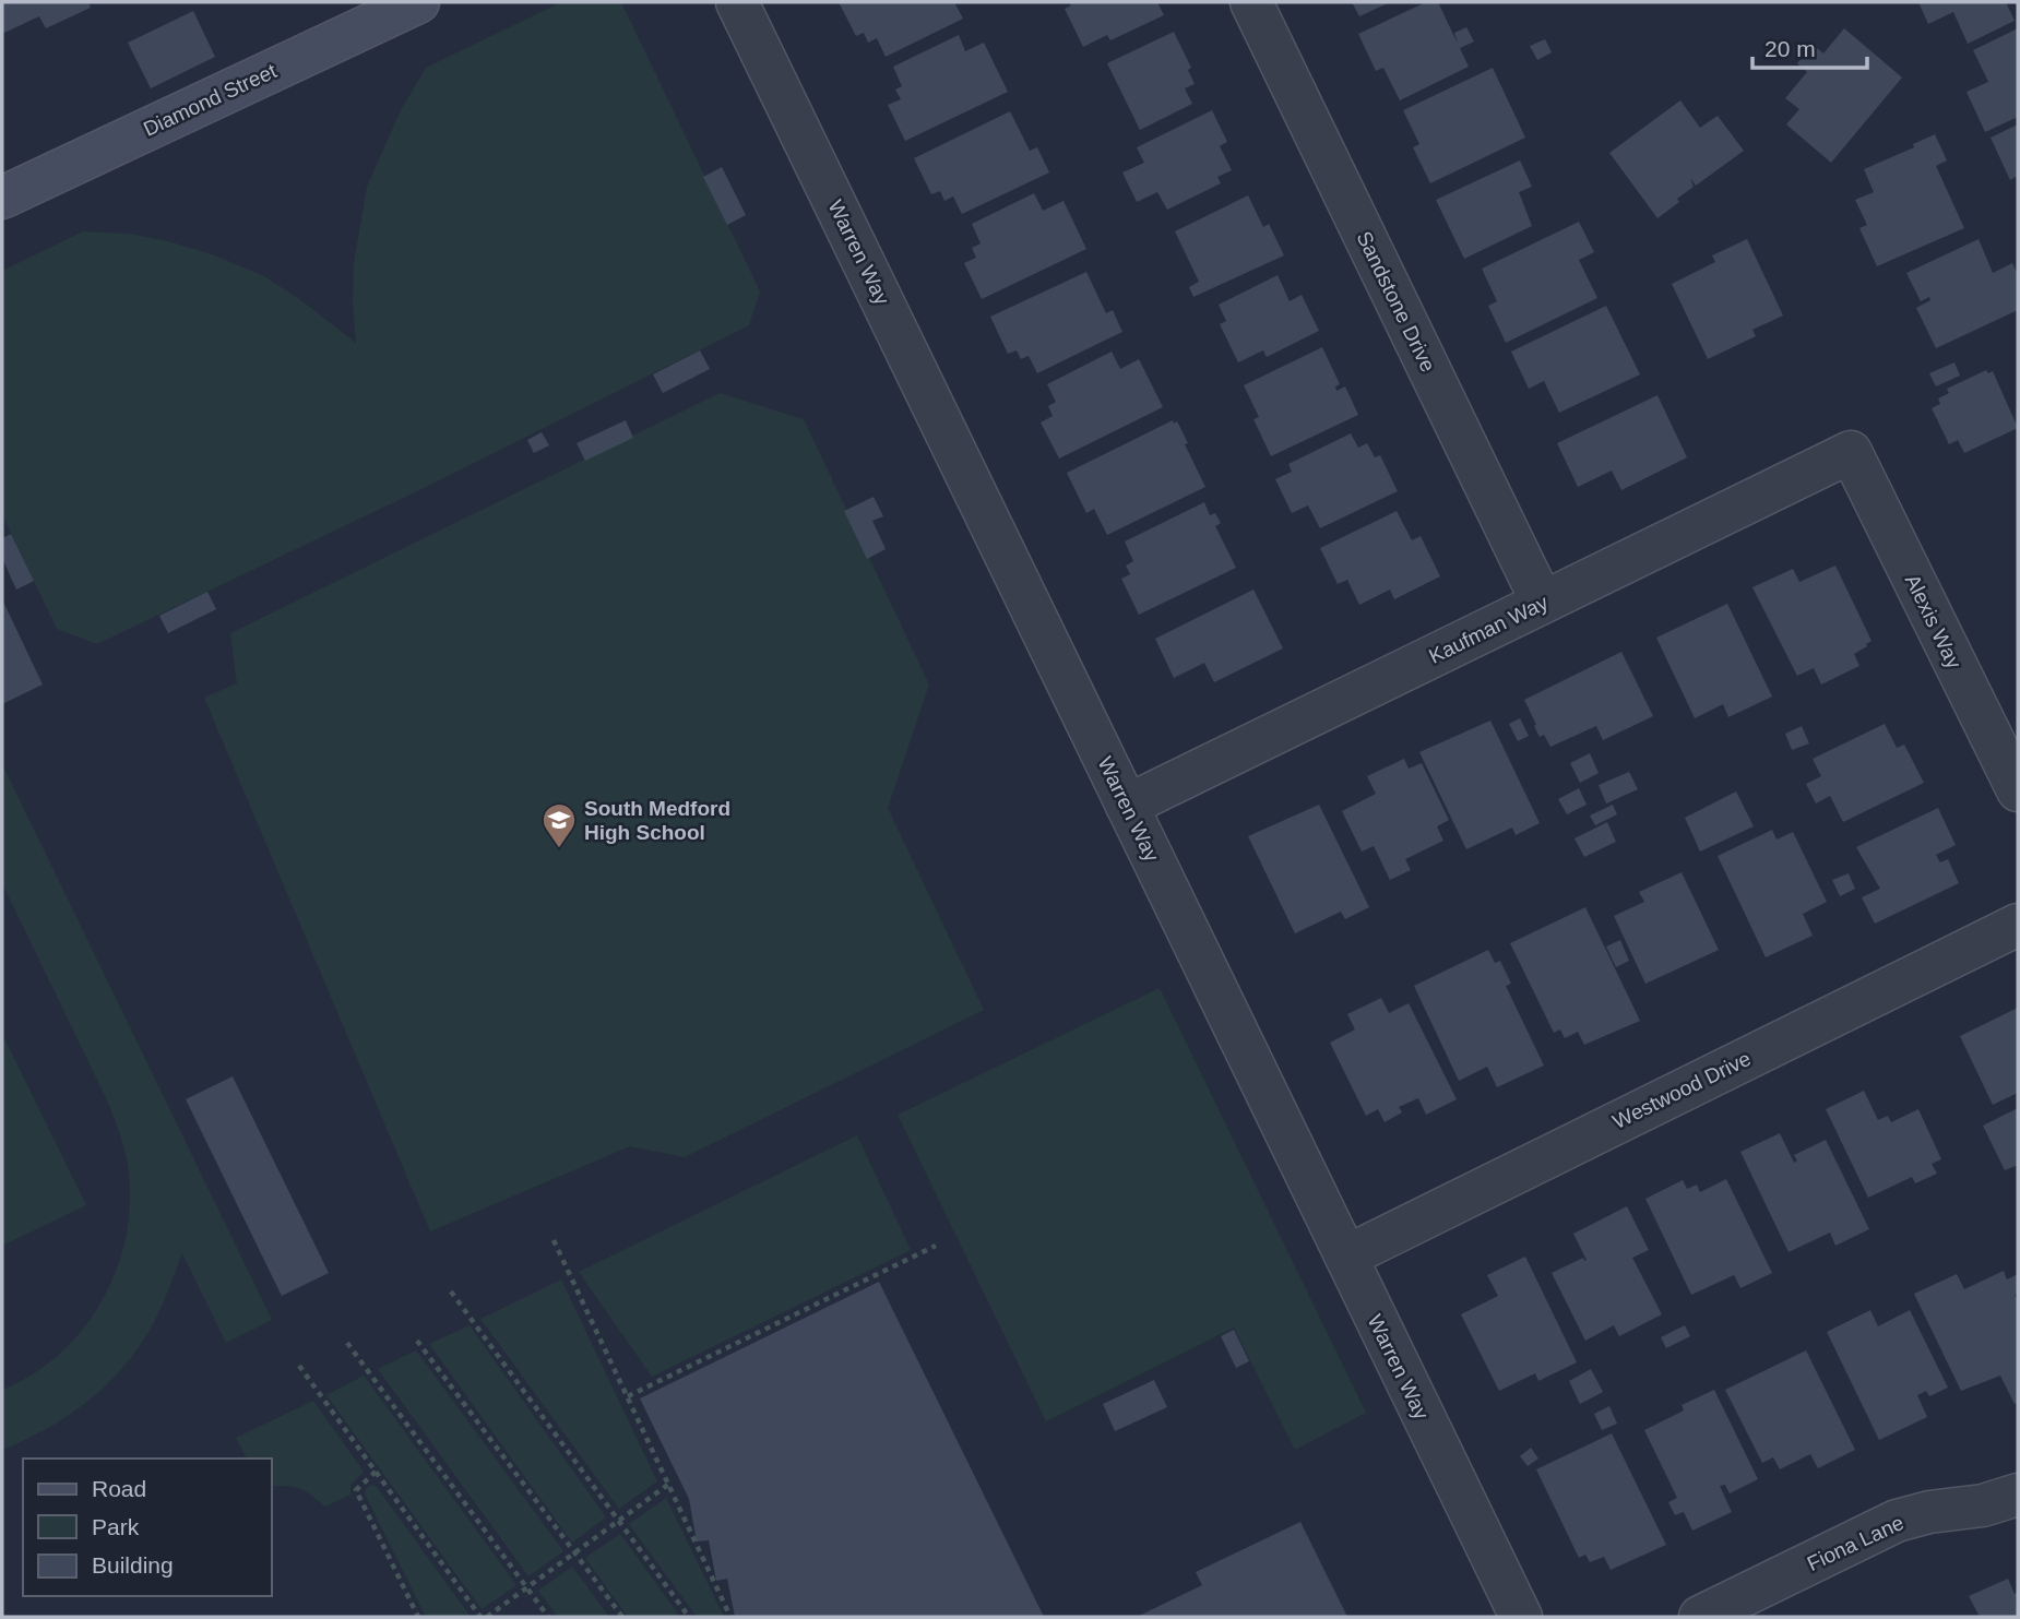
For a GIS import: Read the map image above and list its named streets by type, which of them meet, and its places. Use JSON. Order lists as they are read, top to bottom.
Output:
{
  "streets": {
    "street": [
      "Diamond Street",
      "Warren Way",
      "Sandstone Drive",
      "Alexis Way",
      "Kaufman Way",
      "Westwood Drive",
      "Fiona Lane"
    ]
  },
  "crossings": [
    ["Warren Way", "Kaufman Way"],
    ["Warren Way", "Westwood Drive"],
    ["Sandstone Drive", "Kaufman Way"],
    ["Alexis Way", "Kaufman Way"]
  ],
  "places": {
    "school or university": ["South Medford High School"]
  },
  "legend": ["Road", "Park", "Building"],
  "scale_bar": "20 m"
}
